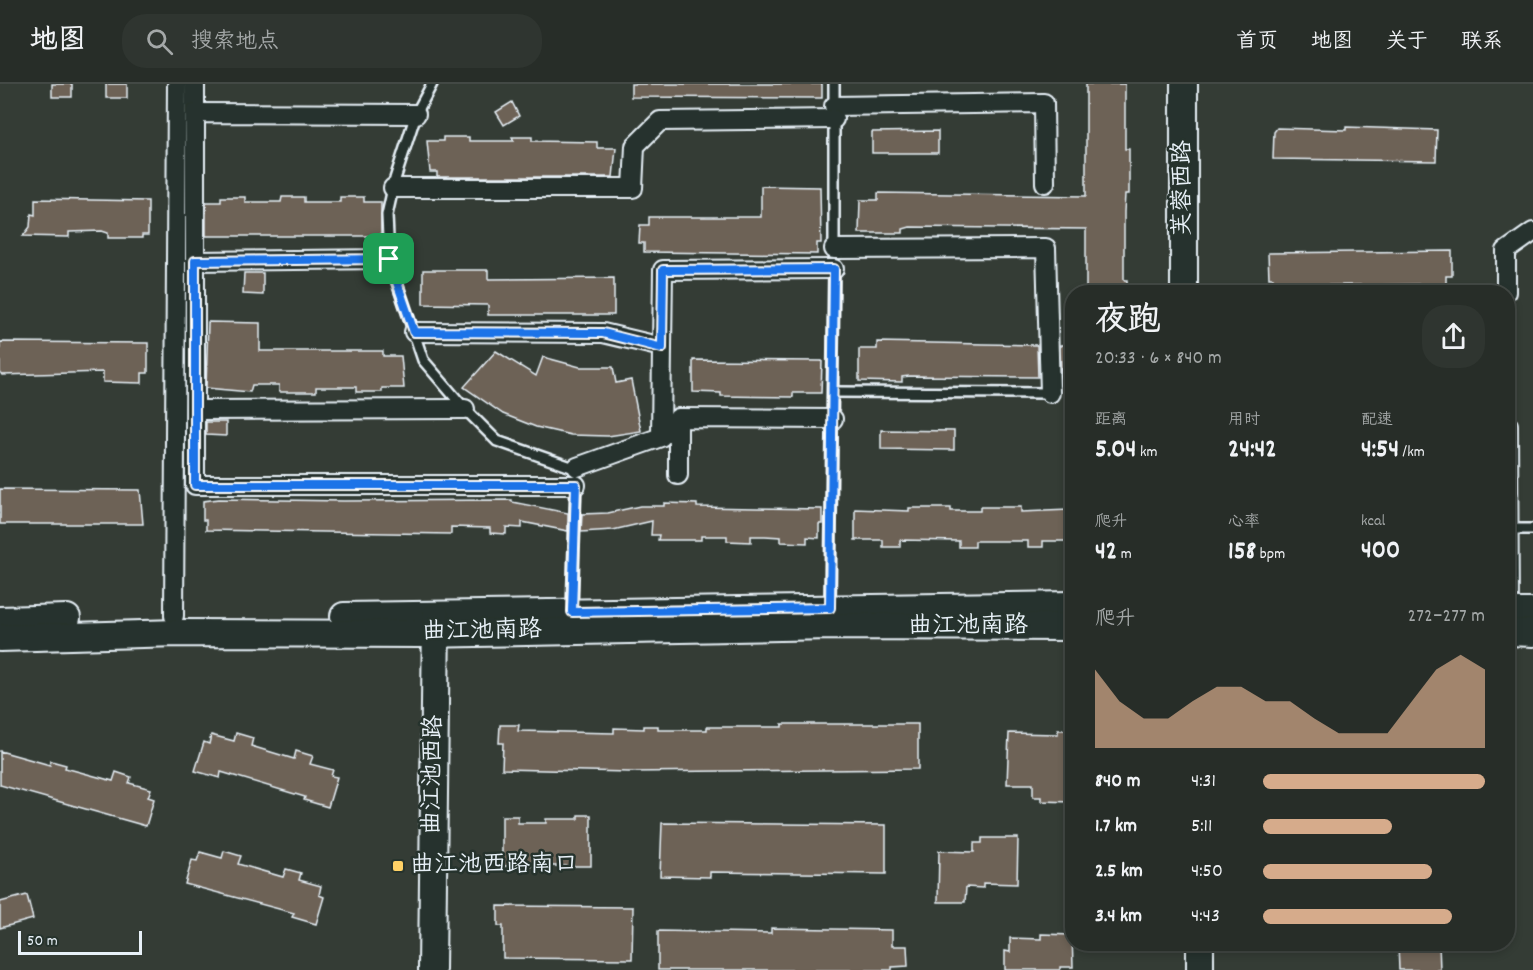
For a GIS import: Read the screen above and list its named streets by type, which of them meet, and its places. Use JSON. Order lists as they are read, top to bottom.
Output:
{
  "streets": {
    "main road": ["芙蓉西路", "曲江池南路", "曲江池西路"]
  },
  "crossings": [
    ["曲江池南路", "曲江池西路"]
  ],
  "places": {
    "transit": ["曲江池西路南口"]
  },
  "scale_bar": "50 m",
  "page": {
    "header": "地图",
    "search": "搜索地点",
    "nav": [
      "首页",
      "地图",
      "关于",
      "联系"
    ],
    "heading": ["夜跑", "20:33 · 6 × 840 m"],
    "stats": [
      ["距离", "5.04 km"],
      ["用时", "24:42"],
      ["配速", "4:54 /km"],
      ["爬升", "42 m"],
      ["心率", "158 bpm"],
      ["kcal", "400"]
    ],
    "chart": ["爬升", "272–277 m"],
    "list": [
      {
        "name": "840 m",
        "note": "4:31"
      },
      {
        "name": "1.7 km",
        "note": "5:11"
      },
      {
        "name": "2.5 km",
        "note": "4:50"
      },
      {
        "name": "3.4 km",
        "note": "4:43"
      }
    ],
    "scale": "50 m"
  }
}
